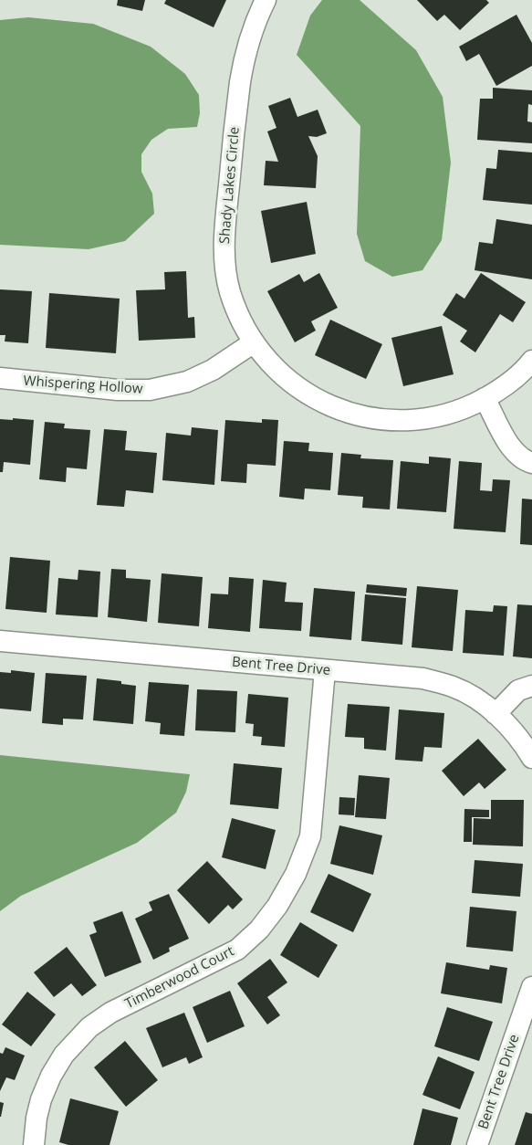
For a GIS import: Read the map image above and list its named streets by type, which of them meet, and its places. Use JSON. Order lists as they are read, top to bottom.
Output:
{
  "streets": {
    "street": [
      "Shady Lakes Circle",
      "Whispering Hollow",
      "Bent Tree Drive",
      "Timberwood Court"
    ]
  },
  "crossings": [
    ["Shady Lakes Circle", "Whispering Hollow"],
    ["Bent Tree Drive", "Timberwood Court"]
  ]
}
